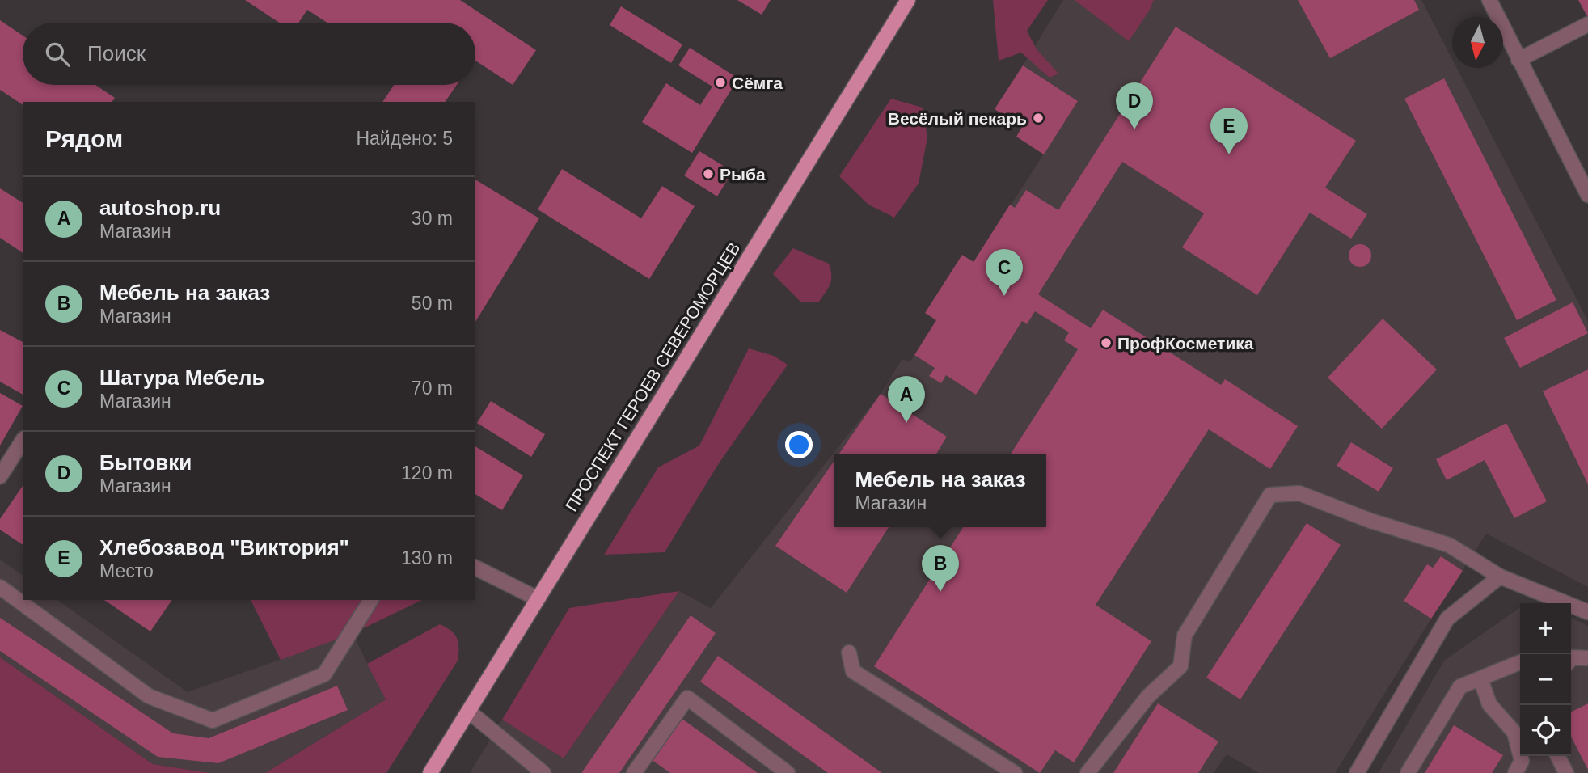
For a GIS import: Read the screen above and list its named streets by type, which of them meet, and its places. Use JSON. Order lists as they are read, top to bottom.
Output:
{
  "streets": {
    "main road": ["ПРОСПЕКТ ГЕРОЕВ СЕВЕРОМОРЦЕВ"]
  },
  "places": [
    "Сёмга",
    "Весёлый пекарь",
    "Рыба",
    "ПрофКосметика"
  ],
  "north": "bottom",
  "page": {
    "search": "Поиск",
    "pins": [
      "D",
      "E",
      "C",
      "A",
      "B"
    ],
    "heading": ["Рядом", "Найдено: 5"],
    "list": [
      {
        "mark": "A",
        "name": "autoshop.ru",
        "note": "Магазин",
        "value": "30 m"
      },
      {
        "mark": "B",
        "name": "Мебель на заказ",
        "note": "Магазин",
        "value": "50 m"
      },
      {
        "mark": "C",
        "name": "Шатура Мебель",
        "note": "Магазин",
        "value": "70 m"
      },
      {
        "mark": "D",
        "name": "Бытовки",
        "note": "Магазин",
        "value": "120 m"
      },
      {
        "mark": "E",
        "name": "Хлебозавод \"Виктория\"",
        "note": "Место",
        "value": "130 m"
      }
    ],
    "popup": ["Мебель на заказ", "Магазин"],
    "map_buttons": ["+", "−"]
  }
}
